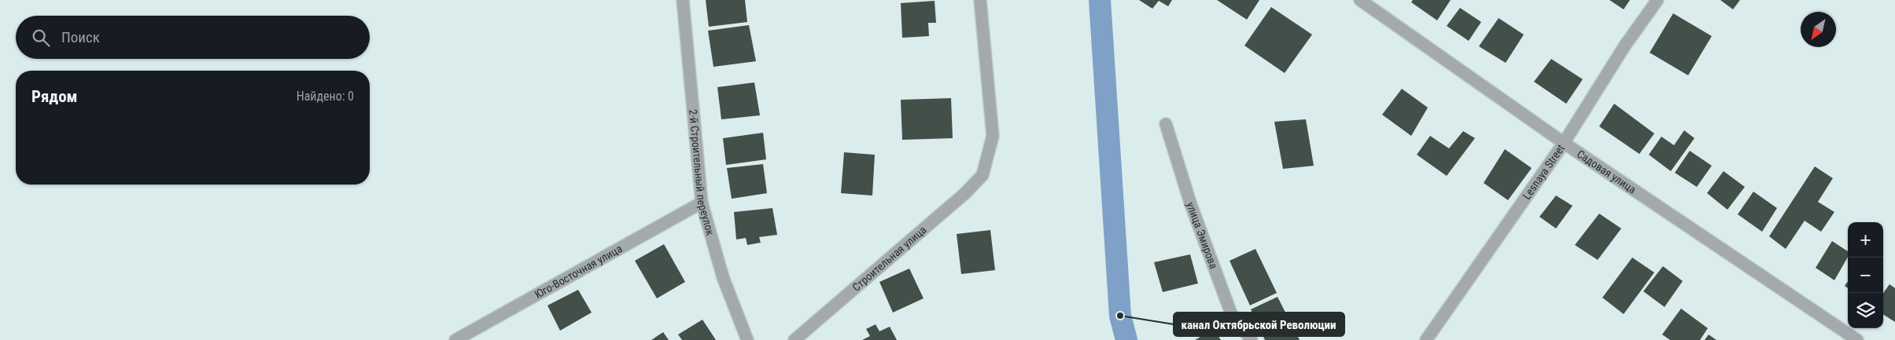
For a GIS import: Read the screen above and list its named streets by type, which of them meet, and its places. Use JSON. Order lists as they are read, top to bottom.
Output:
{
  "streets": {
    "street": [
      "Lesnaya Street",
      "Садовая улица",
      "2-й Строительный переулок",
      "улица Эмирова",
      "Строительная улица",
      "Юго-Восточная улица"
    ]
  },
  "crossings": [
    ["Lesnaya Street", "Садовая улица"],
    ["2-й Строительный переулок", "Юго-Восточная улица"]
  ],
  "places": ["канал Октябрьской Революции"],
  "north": "bottom left",
  "page": {
    "search": "Поиск",
    "heading": ["Рядом", "Найдено: 0"],
    "map_buttons": ["+", "−"]
  }
}
